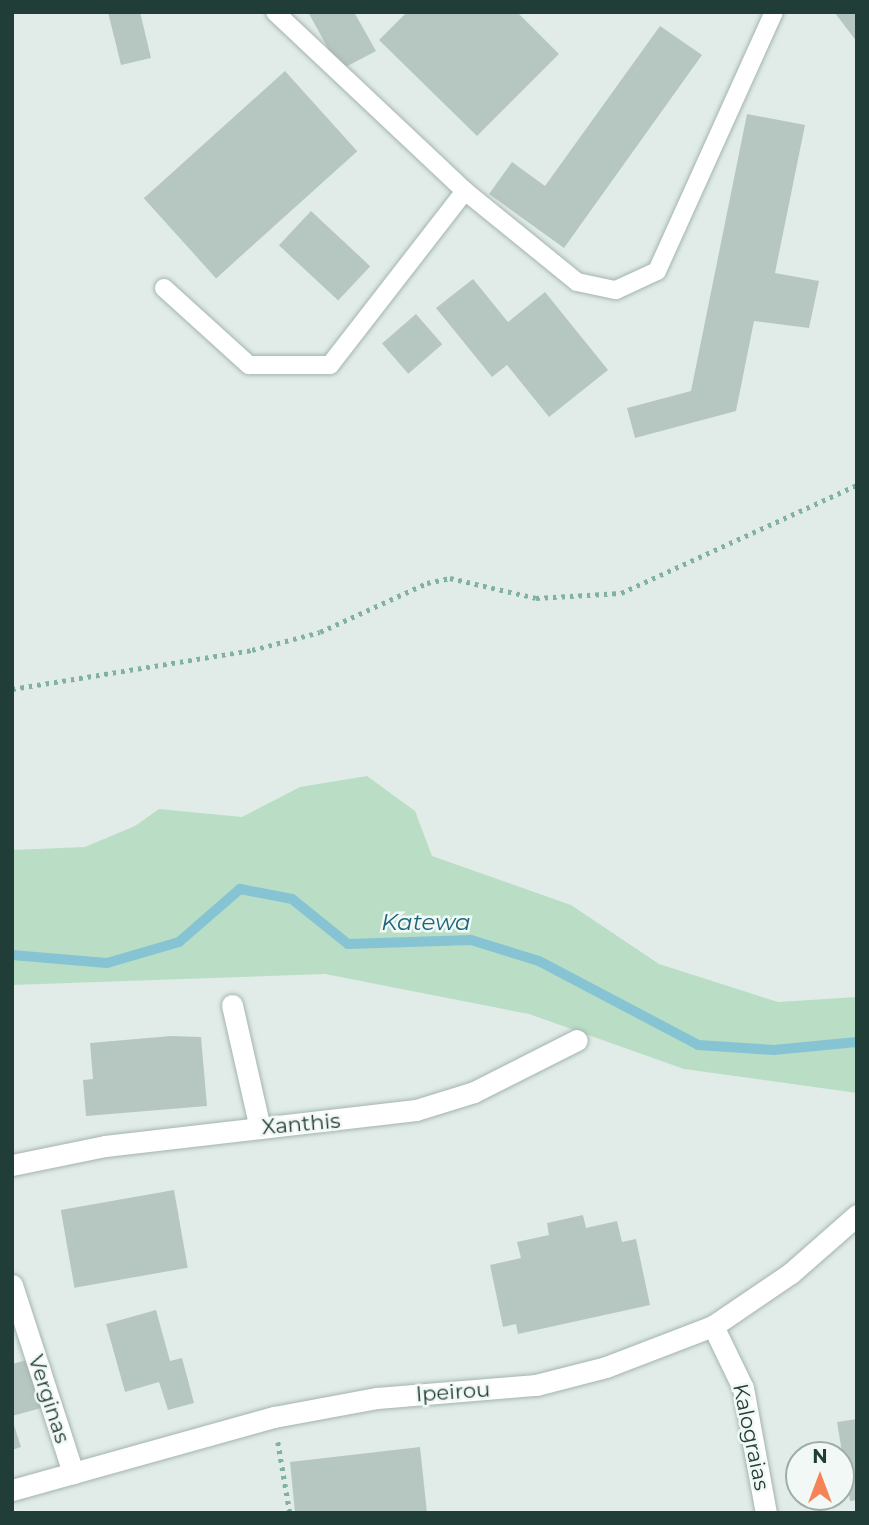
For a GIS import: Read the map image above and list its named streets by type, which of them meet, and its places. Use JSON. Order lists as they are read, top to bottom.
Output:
{
  "streets": {
    "street": [
      "Xanthis",
      "Ipeirou",
      "Verginas",
      "Kalograias"
    ]
  },
  "crossings": [
    ["Ipeirou", "Verginas"],
    ["Ipeirou", "Kalograias"]
  ],
  "water": ["Katewa"],
  "north": "top"
}
